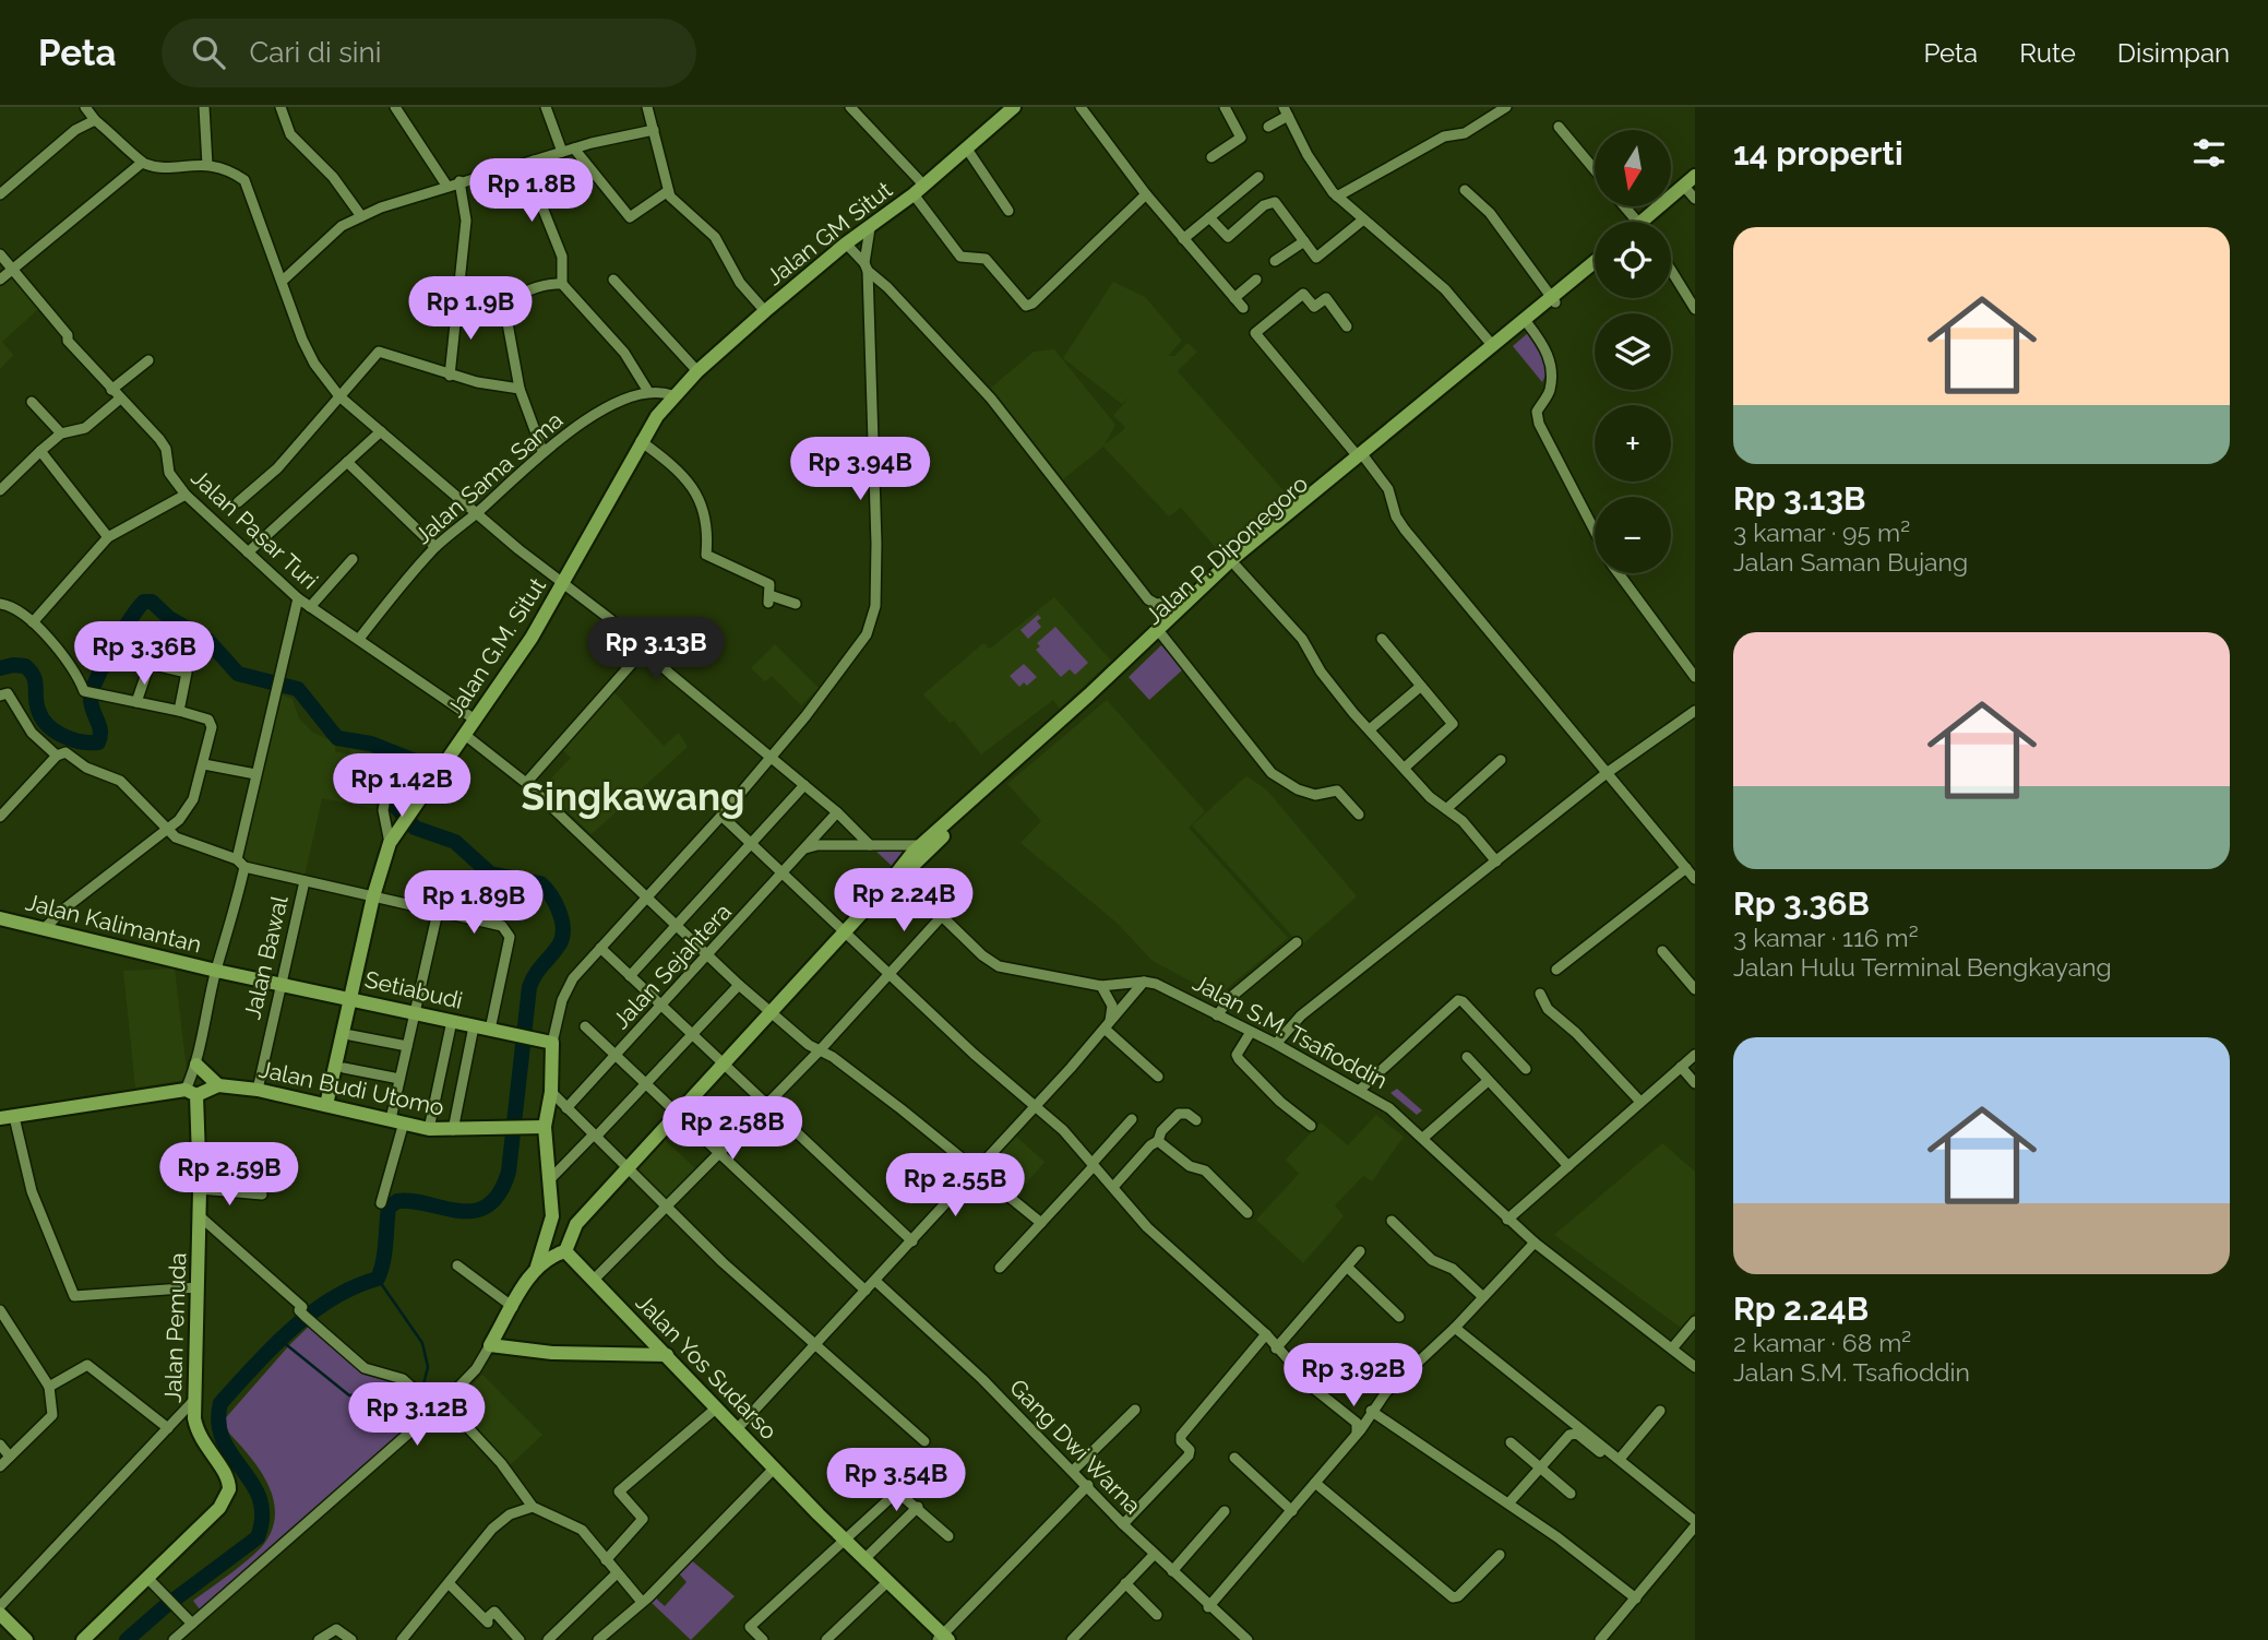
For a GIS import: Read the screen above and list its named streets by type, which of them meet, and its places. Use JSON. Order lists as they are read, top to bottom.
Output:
{
  "streets": {
    "main road": [
      "Jalan GM Situt",
      "Jalan P. Diponegoro",
      "Jalan G.M. Situt",
      "Jalan Kalimantan",
      "Setiabudi",
      "Jalan Budi Utomo",
      "Jalan Pemuda",
      "Jalan Yos Sudarso"
    ],
    "street": [
      "Jalan Sama Sama",
      "Jalan Pasar Turi",
      "Jalan Bawal",
      "Jalan Sejahtera",
      "Jalan S.M. Tsafioddin",
      "Gang Dwi Warna"
    ]
  },
  "crossings": [
    ["Jalan GM Situt", "Jalan G.M. Situt"],
    ["Jalan Sama Sama", "Jalan Pasar Turi"],
    ["Jalan Pasar Turi", "Jalan G.M. Situt"],
    ["Jalan P. Diponegoro", "Jalan S.M. Tsafioddin"],
    ["Jalan G.M. Situt", "Setiabudi"],
    ["Jalan G.M. Situt", "Jalan Budi Utomo"],
    ["Jalan Kalimantan", "Setiabudi"],
    ["Jalan Bawal", "Setiabudi"],
    ["Jalan Bawal", "Jalan Budi Utomo"]
  ],
  "districts": ["Singkawang"],
  "north": "bottom",
  "page": {
    "header": "Peta",
    "search": "Cari di sini",
    "nav": ["Peta", "Rute", "Disimpan"],
    "heading": "14 properti",
    "map_buttons": ["+", "−"],
    "price": [
      "Rp 1.8B",
      "Rp 1.9B",
      "Rp 3.94B",
      "Rp 3.13B",
      "Rp 3.36B",
      "Rp 1.42B",
      "Rp 2.24B",
      "Rp 1.89B",
      "Rp 2.58B",
      "Rp 2.59B",
      "Rp 2.55B",
      "Rp 3.92B",
      "Rp 3.12B",
      "Rp 3.54B"
    ],
    "list": [
      {
        "name": "Rp 3.13B",
        "note": "3 kamar · 95 m² · Jalan Saman Bujang"
      },
      {
        "name": "Rp 3.36B",
        "note": "3 kamar · 116 m² · Jalan Hulu Terminal Bengkayang"
      },
      {
        "name": "Rp 2.24B",
        "note": "2 kamar · 68 m² · Jalan S.M. Tsafioddin"
      }
    ]
  }
}
